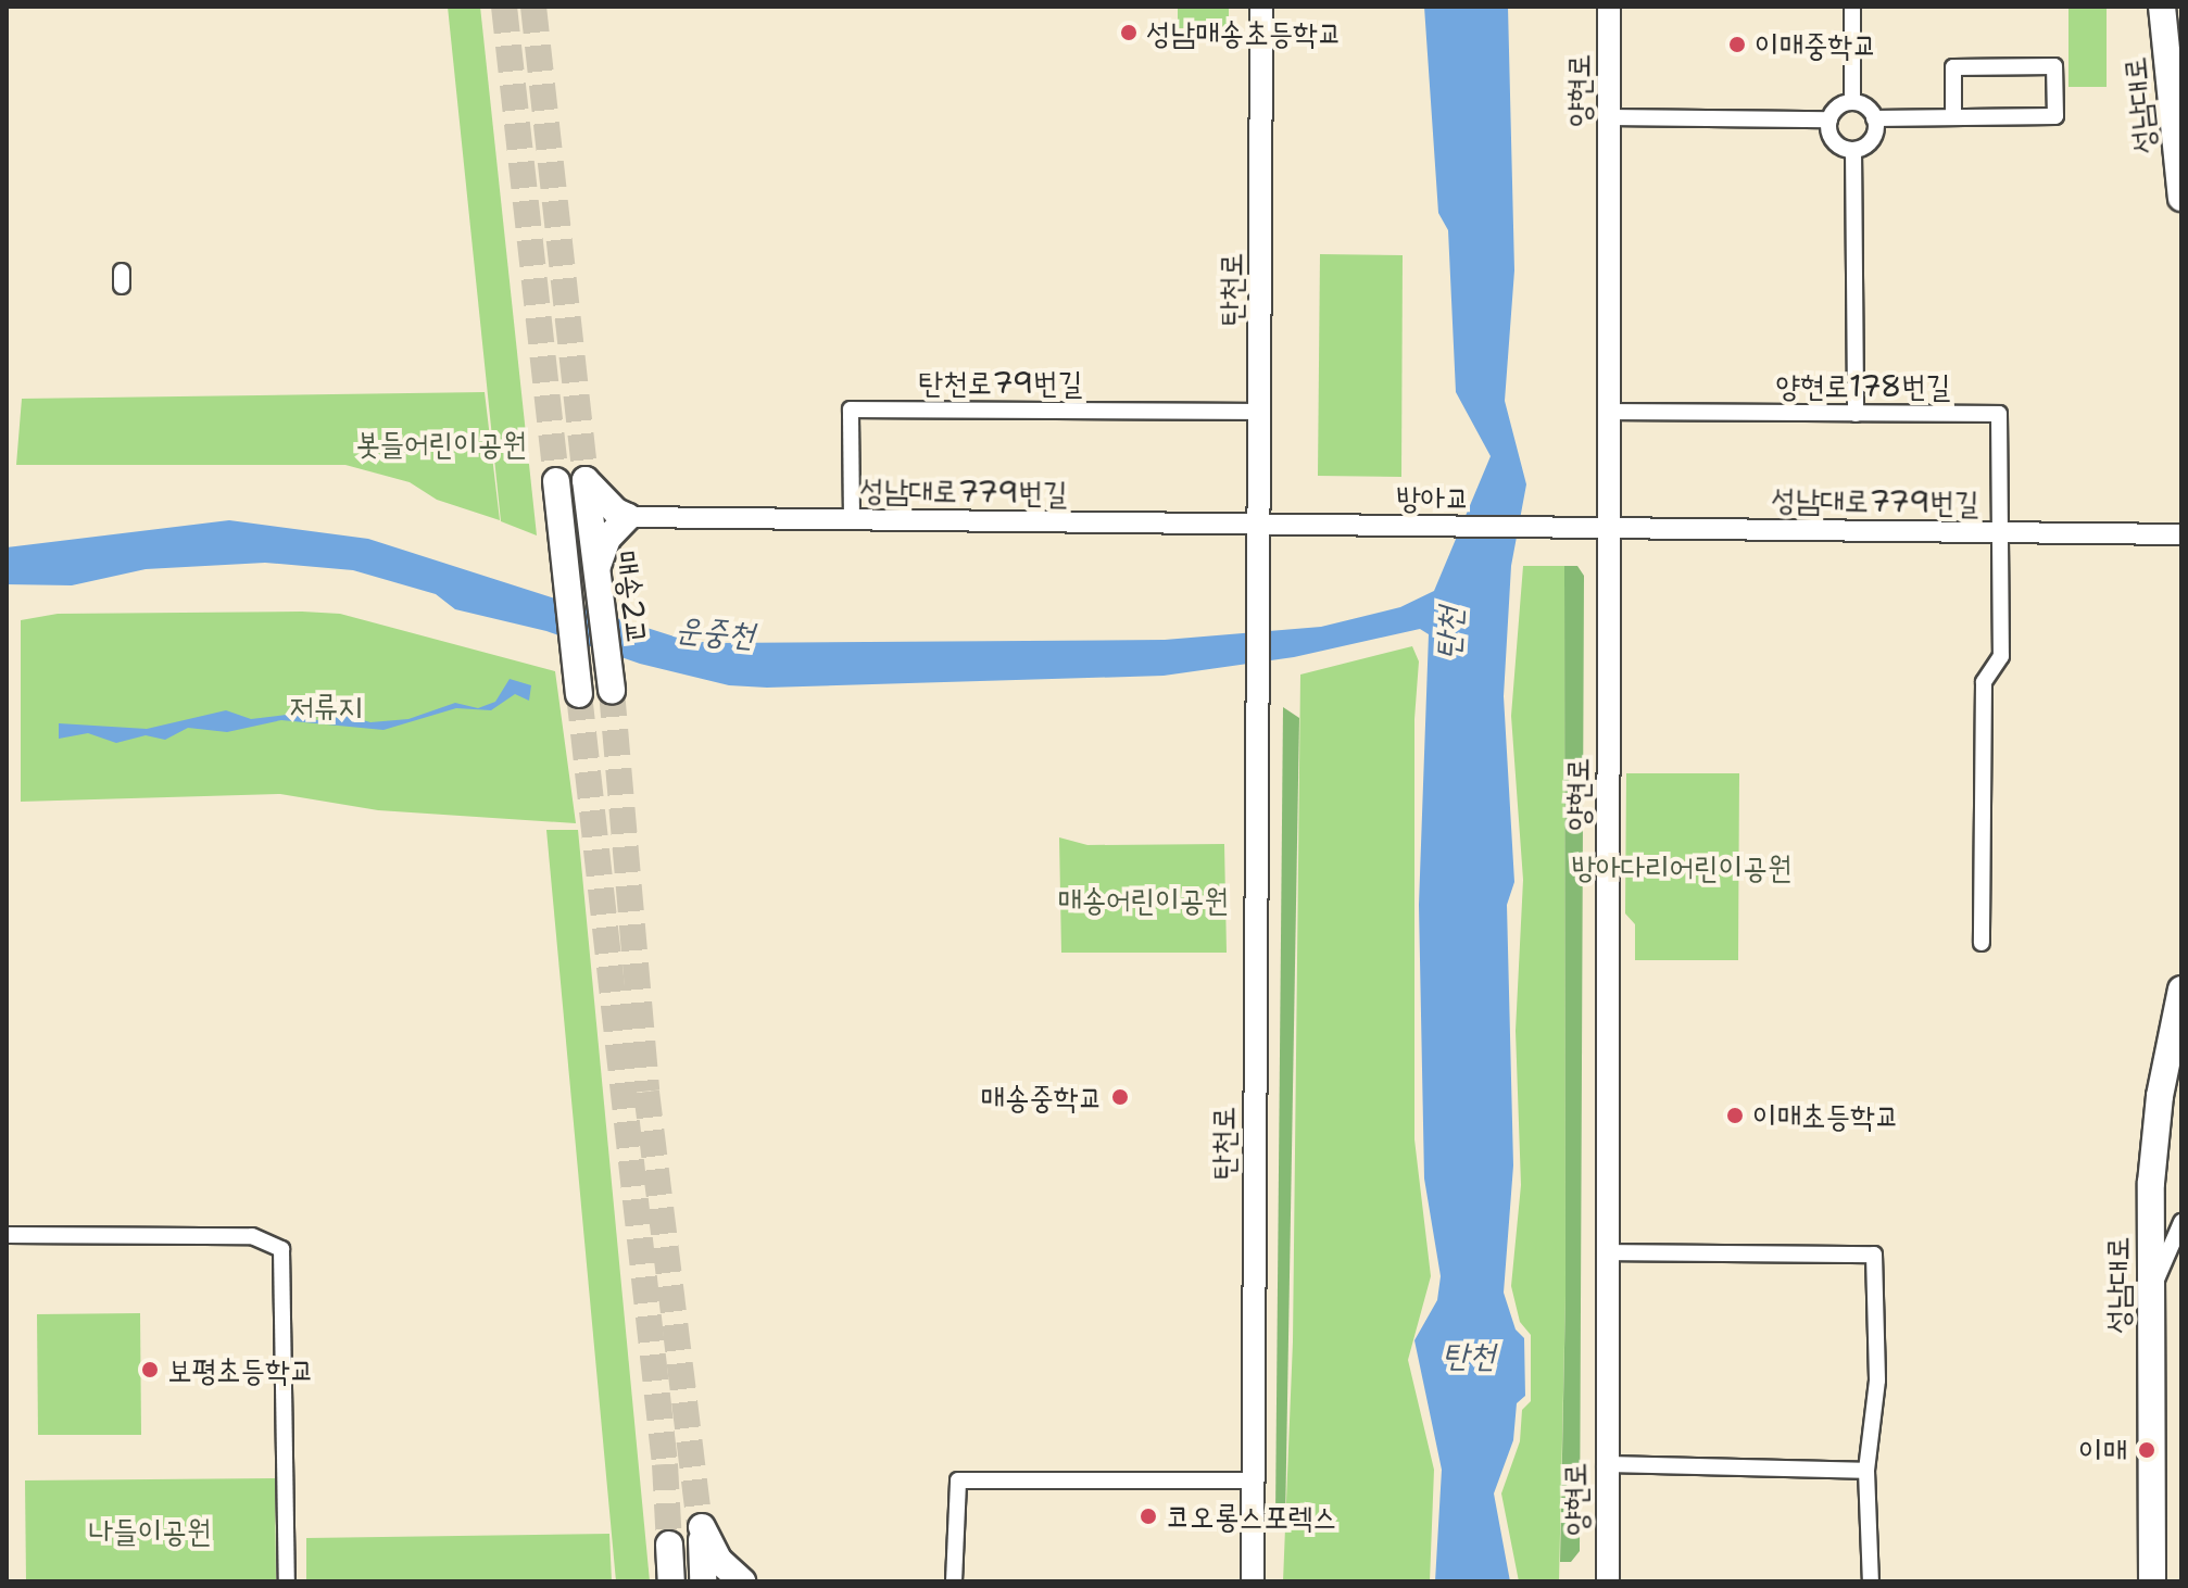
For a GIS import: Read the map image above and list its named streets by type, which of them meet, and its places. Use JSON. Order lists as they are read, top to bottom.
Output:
{
  "streets": {
    "main road": [
      "양현로",
      "성남대로",
      "탄천로",
      "매송2교"
    ],
    "street": [
      "탄천로79번길",
      "양현로178번길",
      "성남대로779번길",
      "방아교"
    ]
  },
  "crossings": [
    ["양현로", "양현로178번길"],
    ["양현로", "성남대로779번길"],
    ["탄천로", "탄천로79번길"],
    ["탄천로", "성남대로779번길"],
    ["탄천로79번길", "성남대로779번길"],
    ["양현로178번길", "성남대로779번길"],
    ["성남대로779번길", "방아교"]
  ],
  "water": ["운중천", "탄천"],
  "parks": [
    "봇들어린이공원",
    "저류지",
    "방아다리어린이공원",
    "매송어린이공원",
    "나들이공원"
  ],
  "places": [
    "성남매송초등학교",
    "이매중학교",
    "매송중학교",
    "이매초등학교",
    "보평초등학교",
    "이매",
    "코오롱스포렉스"
  ]
}
